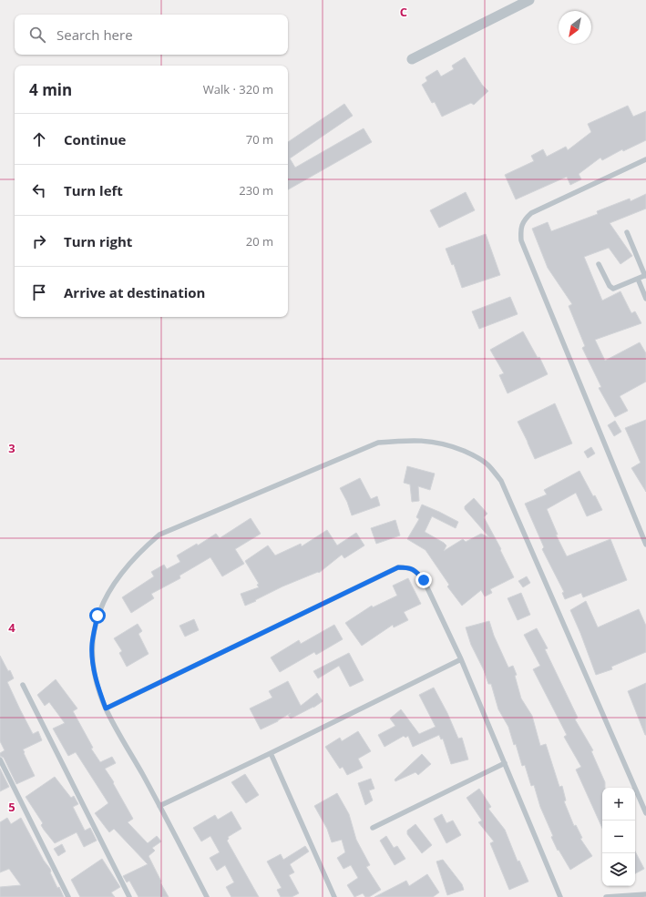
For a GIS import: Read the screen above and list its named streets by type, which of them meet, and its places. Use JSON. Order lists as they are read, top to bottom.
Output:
{
  "north": "bottom left",
  "page": {
    "search": "Search here",
    "heading": ["4 min", "Walk · 320 m"],
    "list": [
      ["Continue", "70 m"],
      ["Turn left", "230 m"],
      ["Turn right", "20 m"],
      "Arrive at destination"
    ],
    "map_buttons": ["+", "−"]
  },
  "grid": {
    "columns": ["C"],
    "rows": ["3", "4", "5"]
  }
}
